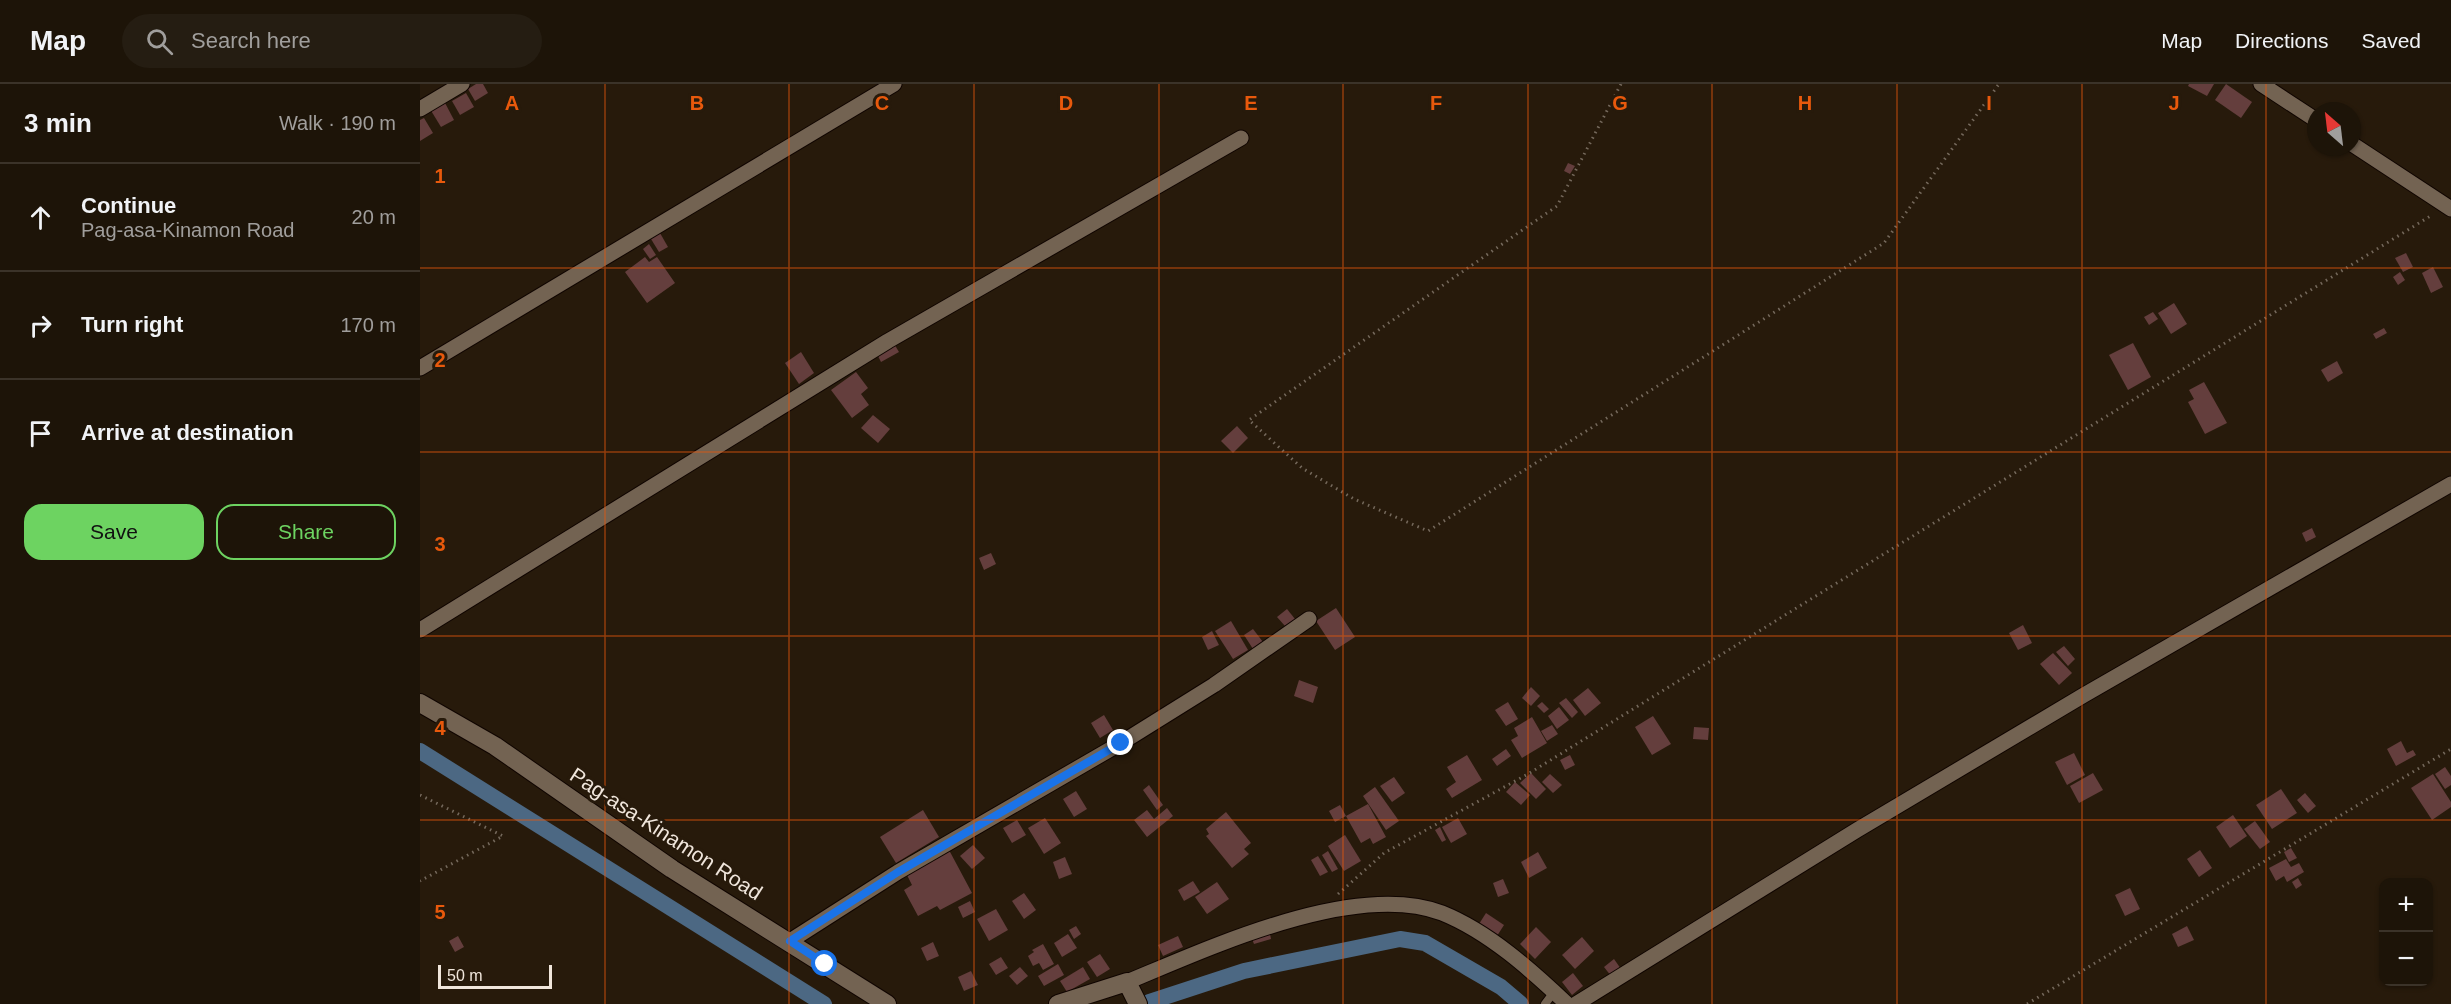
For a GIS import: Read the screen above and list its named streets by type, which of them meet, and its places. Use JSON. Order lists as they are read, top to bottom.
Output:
{
  "streets": {
    "street": ["Pag-asa-Kinamon Road"]
  },
  "scale_bar": "50 m",
  "north": "top left",
  "page": {
    "header": "Map",
    "search": "Search here",
    "nav": ["Map", "Directions", "Saved"],
    "heading": ["3 min", "Walk · 190 m"],
    "list": [
      ["Continue", "Pag-asa-Kinamon Road", "20 m"],
      ["Turn right", "170 m"],
      "Arrive at destination"
    ],
    "buttons": ["Save", "Share"],
    "map_buttons": ["+", "−"],
    "scale": "50 m"
  },
  "grid": {
    "columns": [
      "A",
      "B",
      "C",
      "D",
      "E",
      "F",
      "G",
      "H",
      "I",
      "J"
    ],
    "rows": [
      "1",
      "2",
      "3",
      "4",
      "5"
    ]
  }
}
